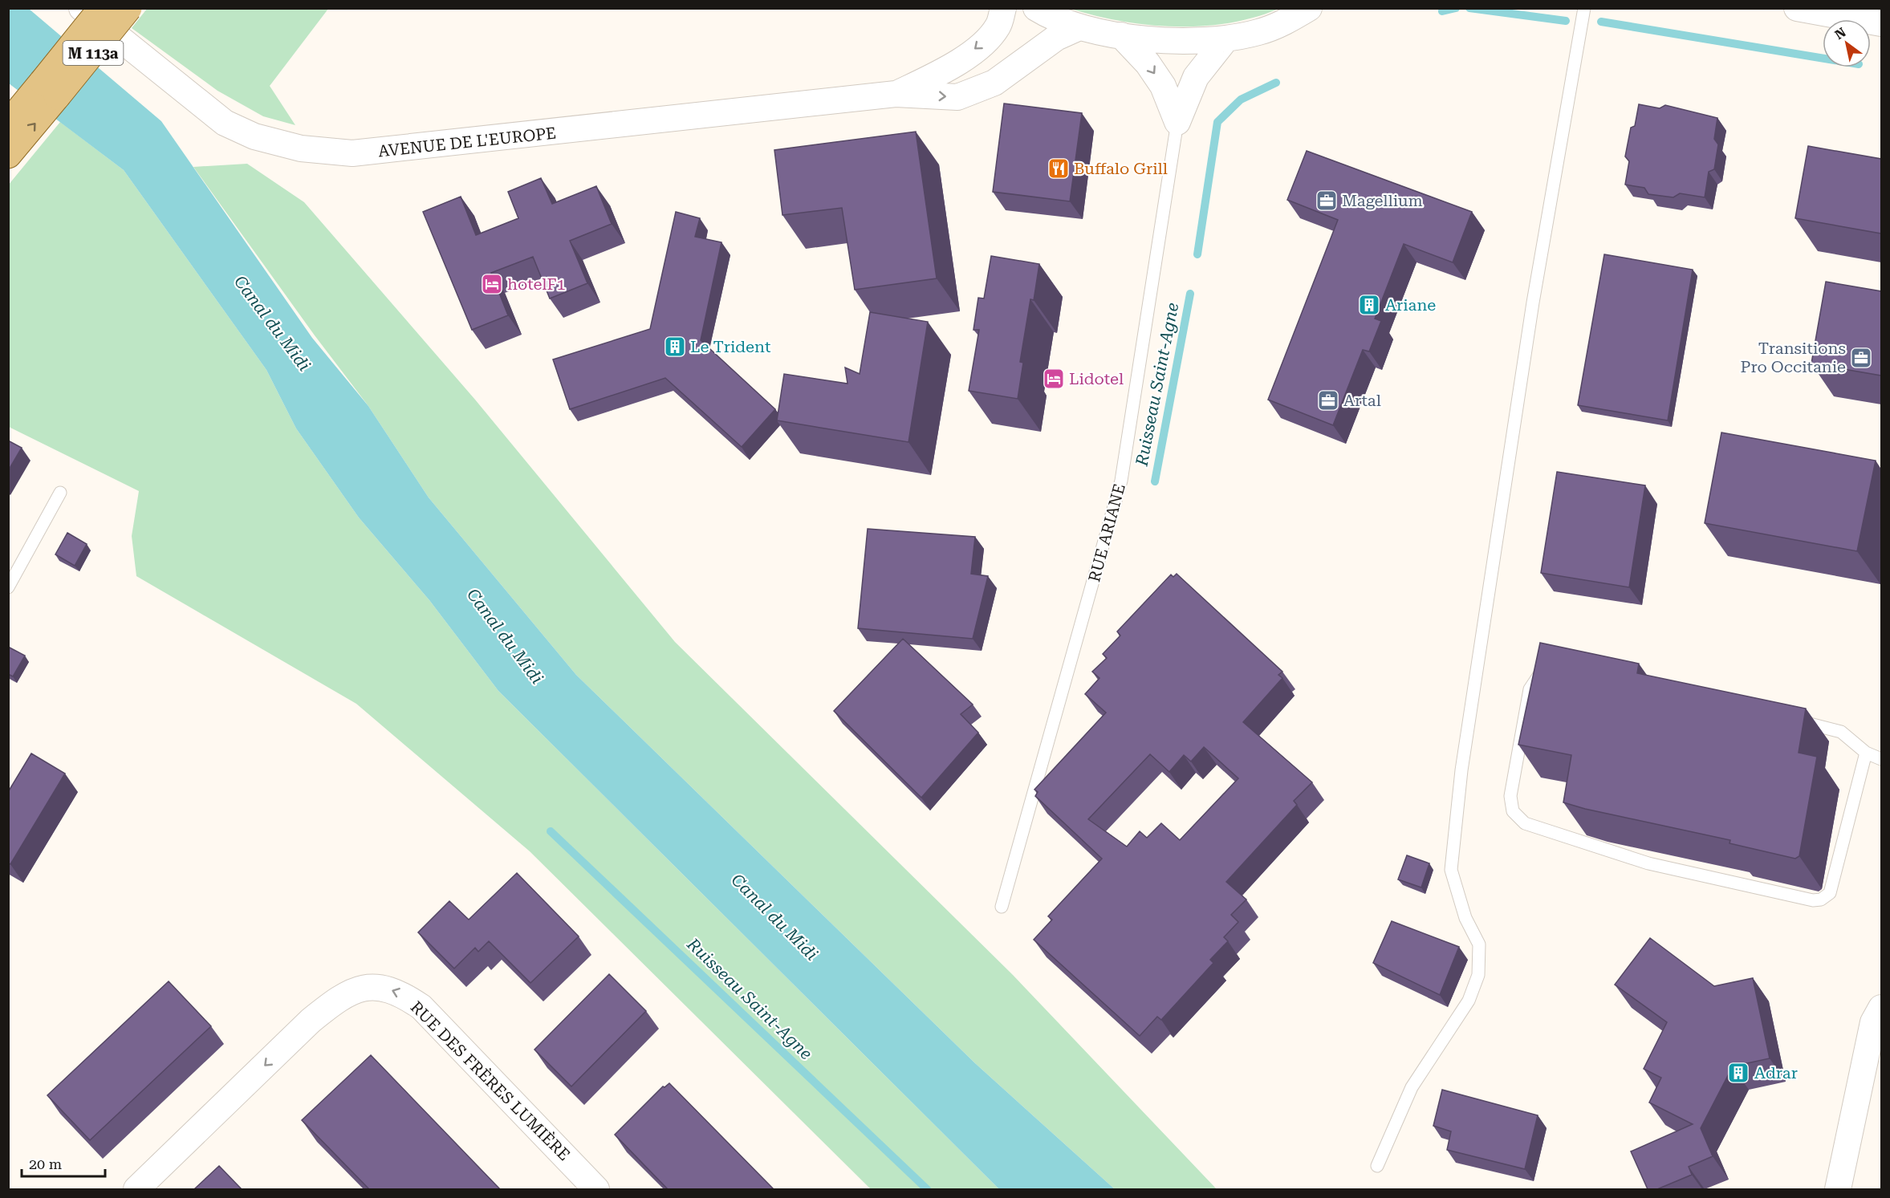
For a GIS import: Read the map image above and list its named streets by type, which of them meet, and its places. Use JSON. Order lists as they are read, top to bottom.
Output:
{
  "streets": {
    "main road": ["M 113a"],
    "street": ["AVENUE DE L'EUROPE", "RUE ARIANE", "RUE DES FRÈRES LUMIÈRE"]
  },
  "water": ["Canal du Midi", "Ruisseau Saint-Agne"],
  "places": {
    "restaurant": ["Buffalo Grill"],
    "office": ["Magellium", "Transitions Pro Occitanie", "Artal"],
    "hotel": ["hotelF1", "Lidotel"],
    "building": ["Ariane", "Le Trident", "Adrar"]
  },
  "scale_bar": "20 m",
  "north": "top left"
}
